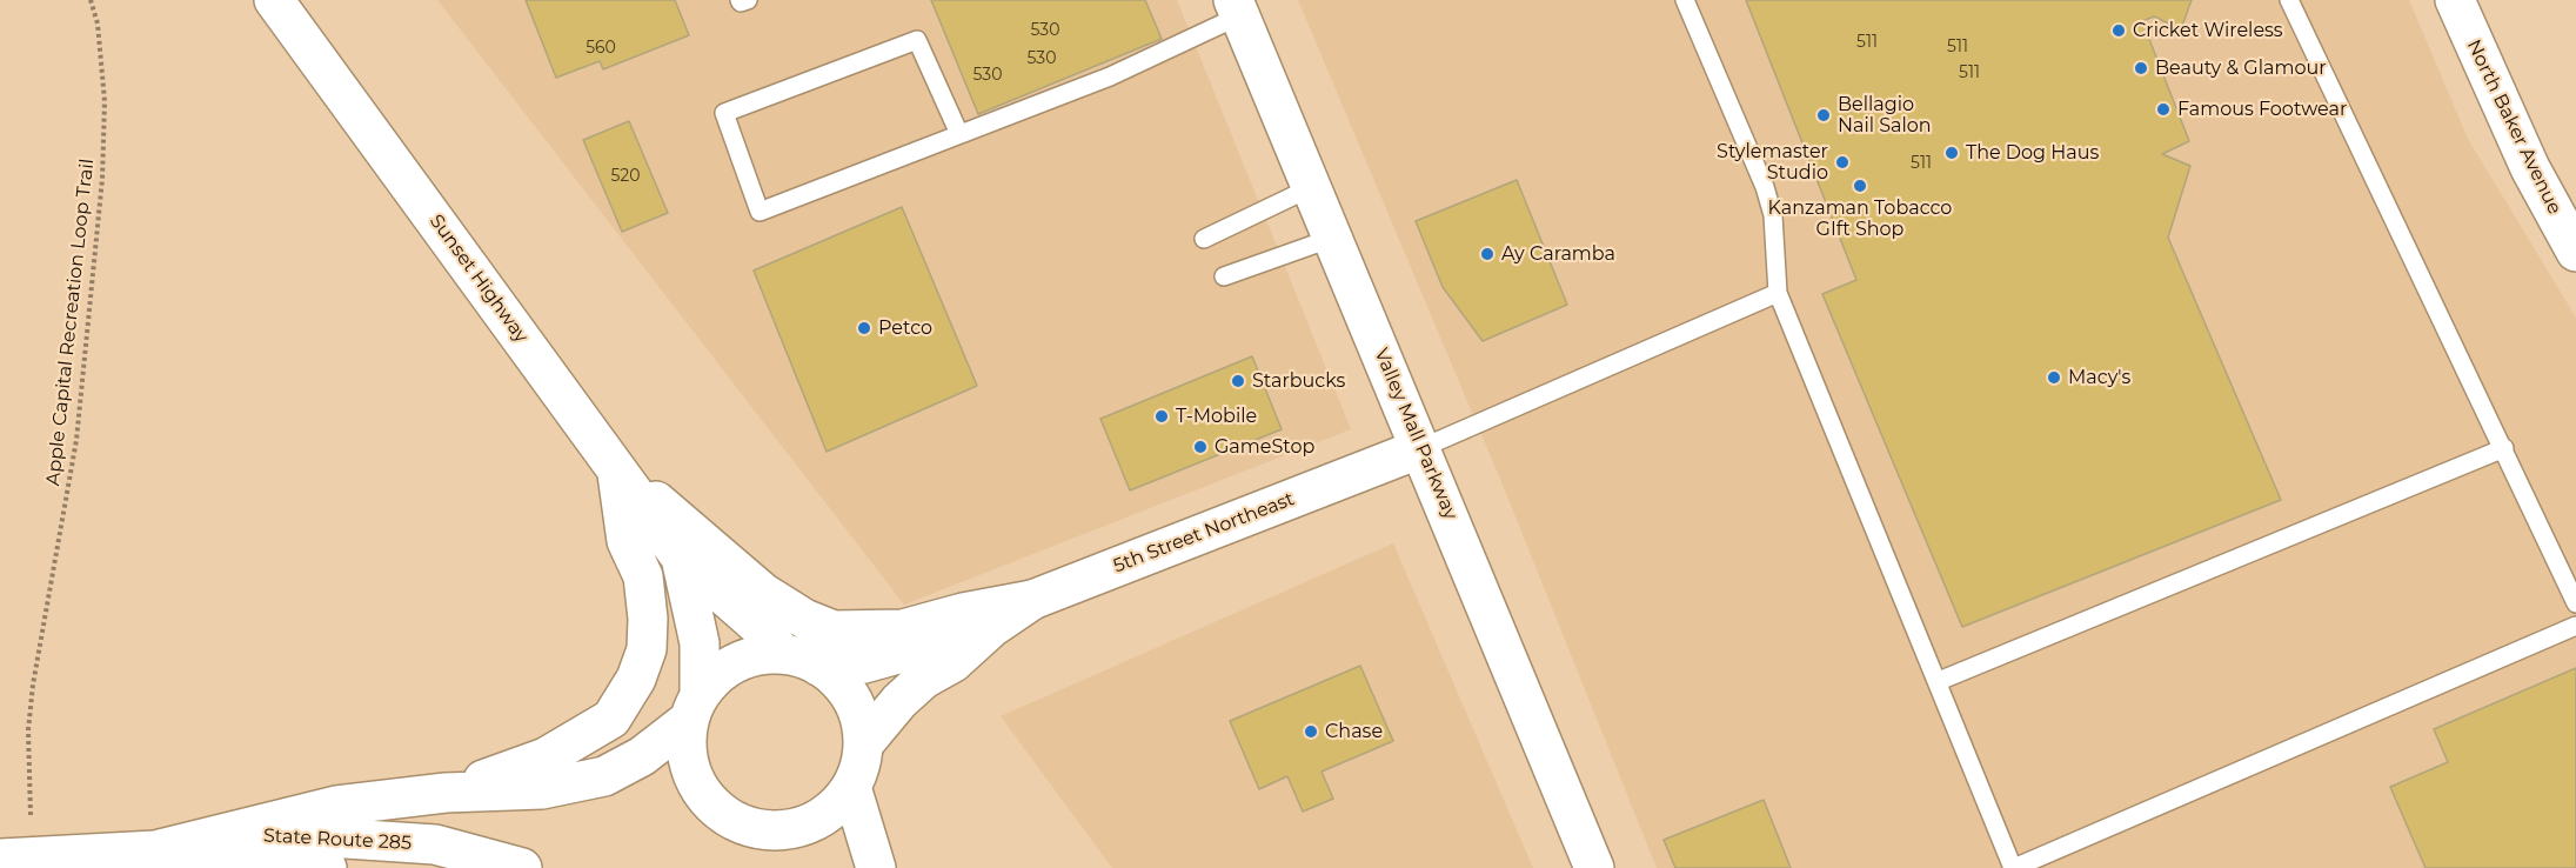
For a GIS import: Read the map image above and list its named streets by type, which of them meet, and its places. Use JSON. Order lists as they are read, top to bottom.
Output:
{
  "streets": {
    "main road": [
      "North Baker Avenue",
      "Sunset Highway",
      "Valley Mall Parkway",
      "5th Street Northeast",
      "State Route 285"
    ],
    "path": ["Apple Capital Recreation Loop Trail"]
  },
  "crossings": [
    ["Sunset Highway", "5th Street Northeast"],
    ["Valley Mall Parkway", "5th Street Northeast"]
  ],
  "places": [
    "Cricket Wireless",
    "Beauty & Glamour",
    "Famous Footwear",
    "Bellagio Nail Salon",
    "The Dog Haus",
    "Stylemaster Studio",
    "Kanzaman Tobacco GIft Shop",
    "Ay Caramba",
    "Petco",
    "Macy's",
    "Starbucks",
    "T-Mobile",
    "GameStop",
    "Chase"
  ],
  "house_numbers": [
    "530",
    "511",
    "511",
    "560",
    "530",
    "511",
    "530",
    "511",
    "520"
  ]
}
